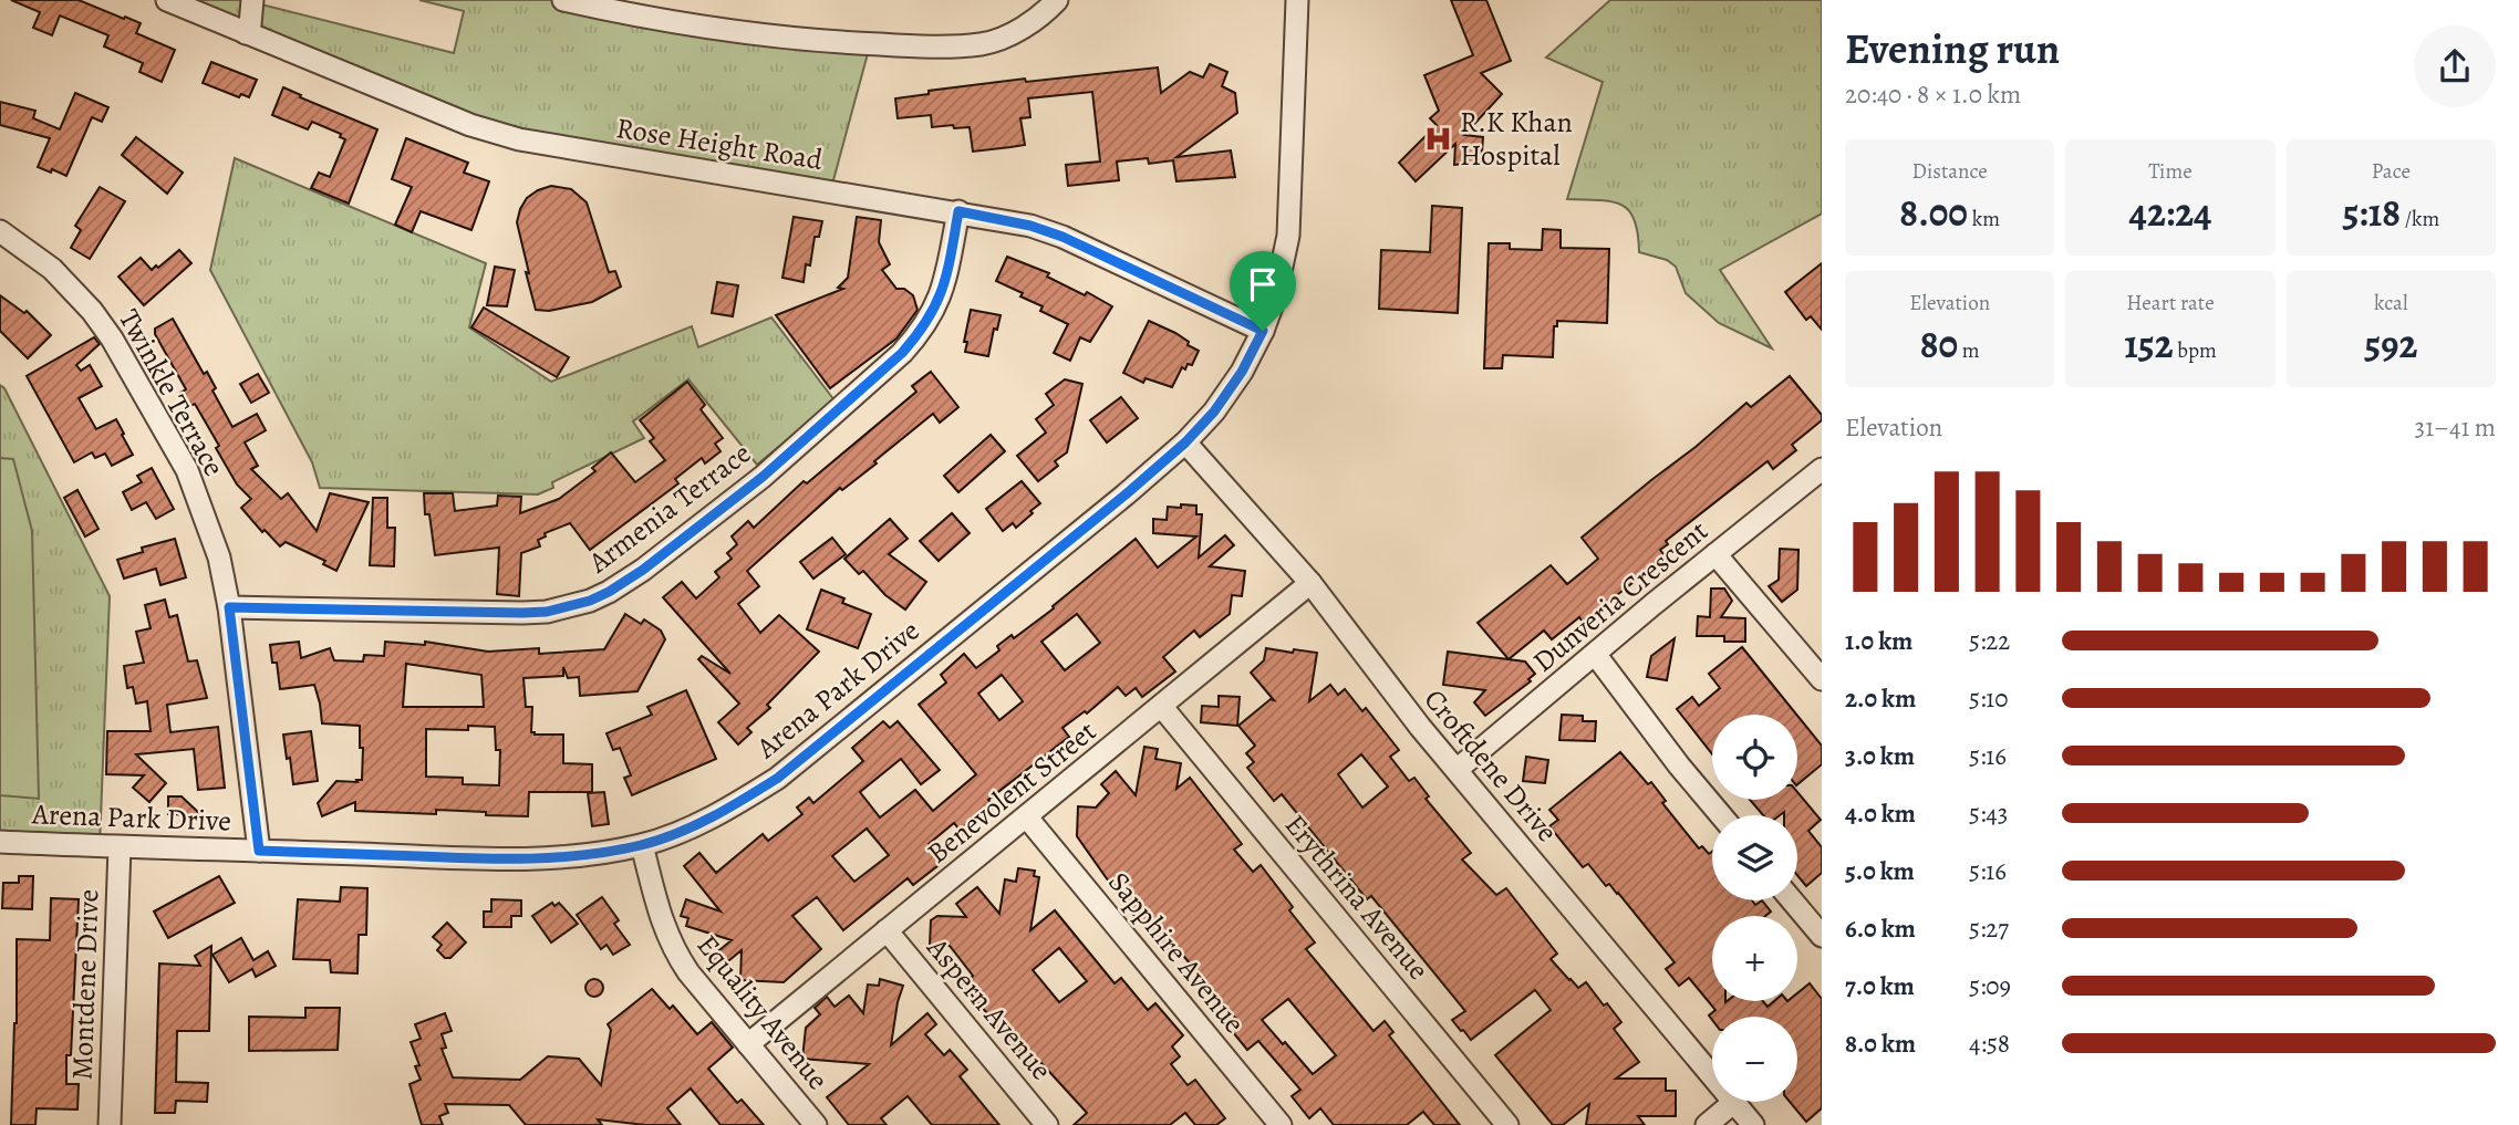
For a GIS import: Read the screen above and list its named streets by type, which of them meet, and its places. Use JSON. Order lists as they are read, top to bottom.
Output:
{
  "streets": {
    "street": [
      "Rose Height Road",
      "Twinkle Terrace",
      "Armenia Terrace",
      "Dunveria Crescent",
      "Arena Park Drive",
      "Croftdene Drive",
      "Benevolent Street",
      "Erythrina Avenue",
      "Sapphire Avenue",
      "Montdene Drive",
      "Aspern Avenue",
      "Equality Avenue"
    ]
  },
  "crossings": [
    ["Rose Height Road", "Armenia Terrace"],
    ["Rose Height Road", "Arena Park Drive"],
    ["Twinkle Terrace", "Armenia Terrace"],
    ["Twinkle Terrace", "Arena Park Drive"],
    ["Dunveria Crescent", "Croftdene Drive"],
    ["Arena Park Drive", "Croftdene Drive"],
    ["Arena Park Drive", "Montdene Drive"],
    ["Arena Park Drive", "Equality Avenue"],
    ["Croftdene Drive", "Benevolent Street"],
    ["Benevolent Street", "Erythrina Avenue"],
    ["Benevolent Street", "Sapphire Avenue"],
    ["Benevolent Street", "Aspern Avenue"],
    ["Benevolent Street", "Equality Avenue"]
  ],
  "places": {
    "hospital": ["R.K Khan Hospital"]
  },
  "page": {
    "heading": ["Evening run", "20:40 · 8 × 1.0 km"],
    "stats": [
      ["Distance", "8.00 km"],
      ["Time", "42:24"],
      ["Pace", "5:18 /km"],
      ["Elevation", "80 m"],
      ["Heart rate", "152 bpm"],
      ["kcal", "592"]
    ],
    "chart": ["Elevation", "31–41 m"],
    "list": [
      {
        "name": "1.0 km",
        "note": "5:22"
      },
      {
        "name": "2.0 km",
        "note": "5:10"
      },
      {
        "name": "3.0 km",
        "note": "5:16"
      },
      {
        "name": "4.0 km",
        "note": "5:43"
      },
      {
        "name": "5.0 km",
        "note": "5:16"
      },
      {
        "name": "6.0 km",
        "note": "5:27"
      },
      {
        "name": "7.0 km",
        "note": "5:09"
      },
      {
        "name": "8.0 km",
        "note": "4:58"
      }
    ],
    "map_buttons": ["+", "−"]
  }
}
